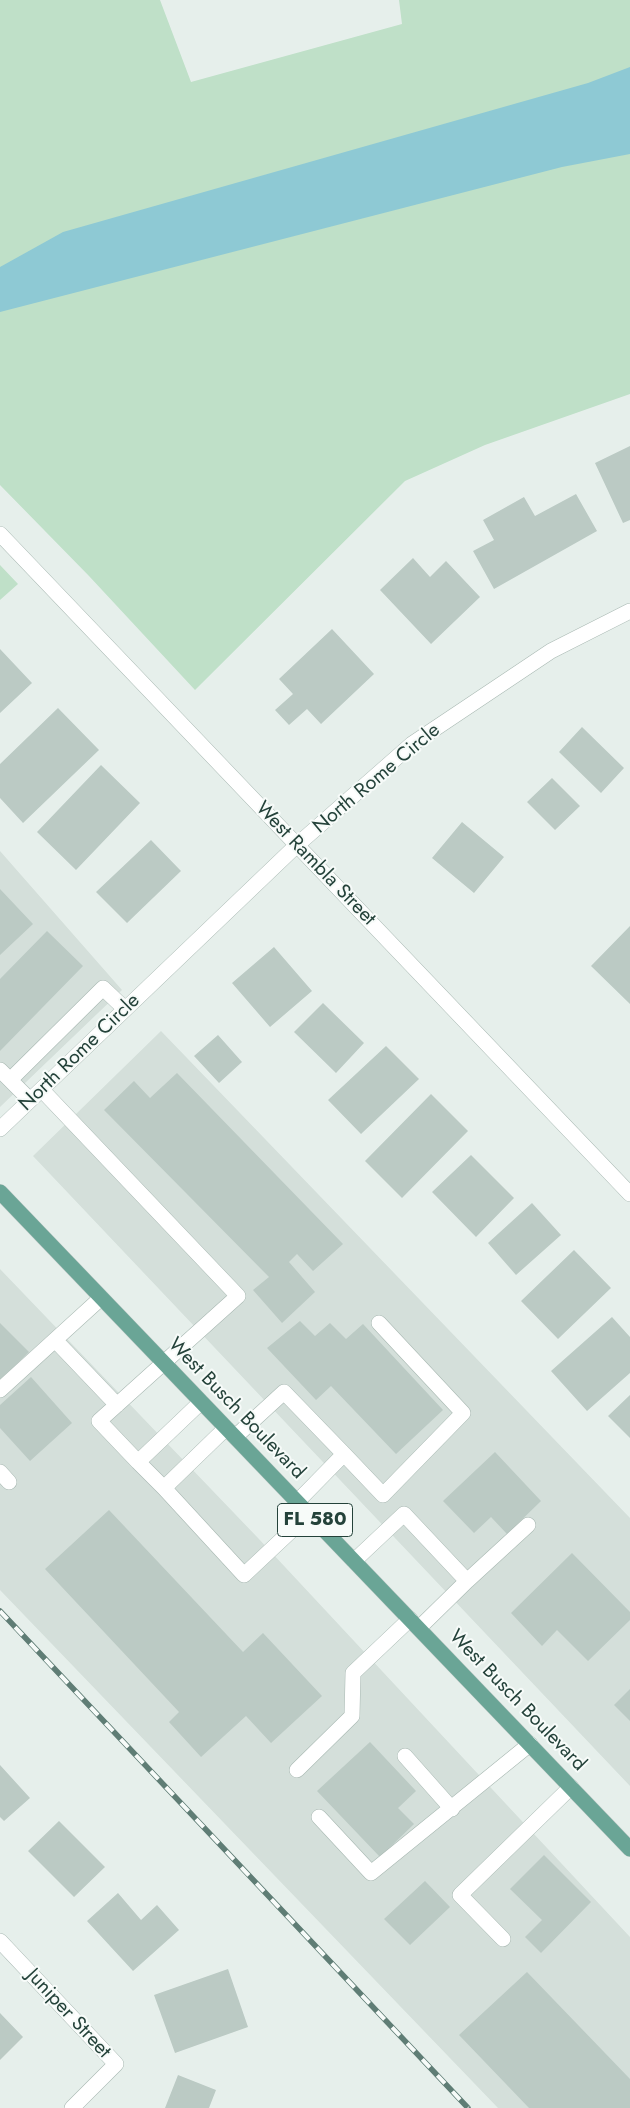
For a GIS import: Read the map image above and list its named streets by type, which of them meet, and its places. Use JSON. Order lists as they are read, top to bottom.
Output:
{
  "streets": {
    "main road": ["West Busch Boulevard", "FL 580"],
    "street": ["North Rome Circle", "West Rambla Street", "Juniper Street"]
  },
  "crossings": [
    ["North Rome Circle", "West Rambla Street"]
  ]
}
